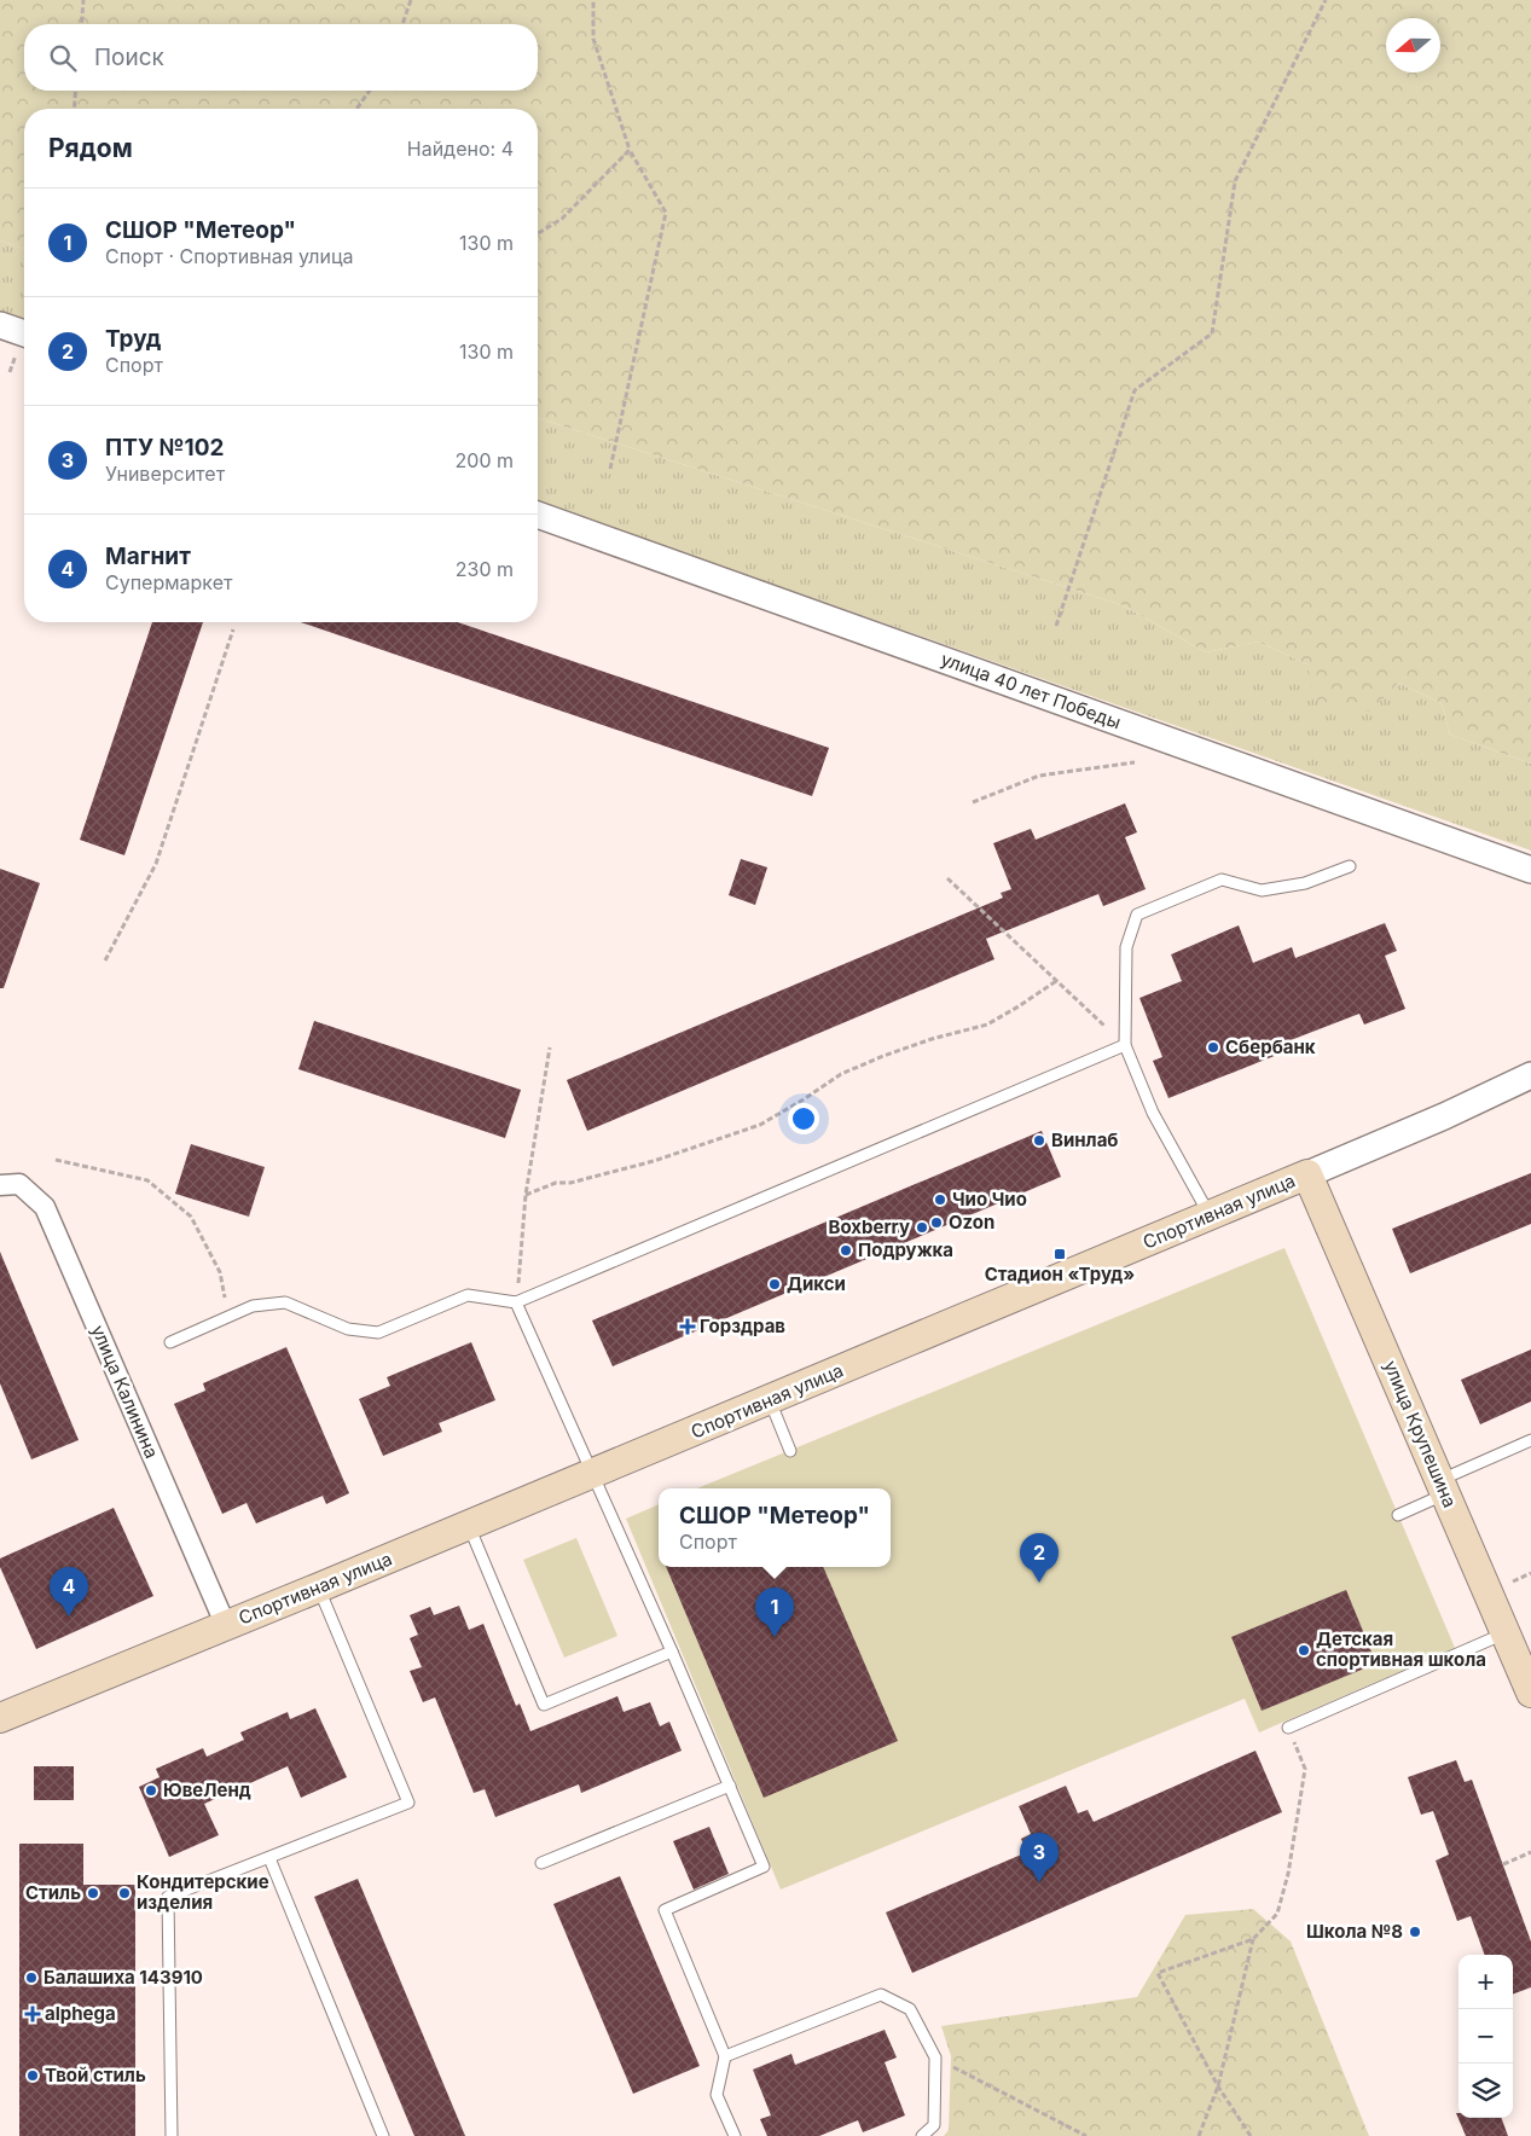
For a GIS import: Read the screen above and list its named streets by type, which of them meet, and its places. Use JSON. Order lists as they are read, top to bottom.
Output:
{
  "streets": {
    "main road": ["Спортивная улица", "улица Крупешина"],
    "street": ["улица 40 лет Победы", "улица Калинина"]
  },
  "crossings": [
    ["Спортивная улица", "улица Калинина"],
    ["Спортивная улица", "улица Крупешина"]
  ],
  "places": {
    "other": [
      "Сбербанк",
      "Винлаб",
      "Чио Чио",
      "Ozon",
      "Boxberry",
      "Подружка",
      "Дикси",
      "Детская спортивная школа",
      "ЮвеЛенд",
      "Стиль",
      "Кондитерские изделия",
      "Школа №8",
      "Балашиха 143910",
      "Твой стиль"
    ],
    "transit": ["Стадион «Труд»"],
    "health": ["Горздрав", "alphega"]
  },
  "north": "left",
  "page": {
    "search": "Поиск",
    "heading": ["Рядом", "Найдено: 4"],
    "list": [
      {
        "mark": "1",
        "name": "СШОР \"Метеор\"",
        "note": "Спорт · Спортивная улица",
        "value": "130 m"
      },
      {
        "mark": "2",
        "name": "Труд",
        "note": "Спорт",
        "value": "130 m"
      },
      {
        "mark": "3",
        "name": "ПТУ №102",
        "note": "Университет",
        "value": "200 m"
      },
      {
        "mark": "4",
        "name": "Магнит",
        "note": "Супермаркет",
        "value": "230 m"
      }
    ],
    "popup": ["СШОР \"Метеор\"", "Спорт"],
    "pins": [
      "2",
      "4",
      "1",
      "3"
    ],
    "map_buttons": ["+", "−"]
  }
}
